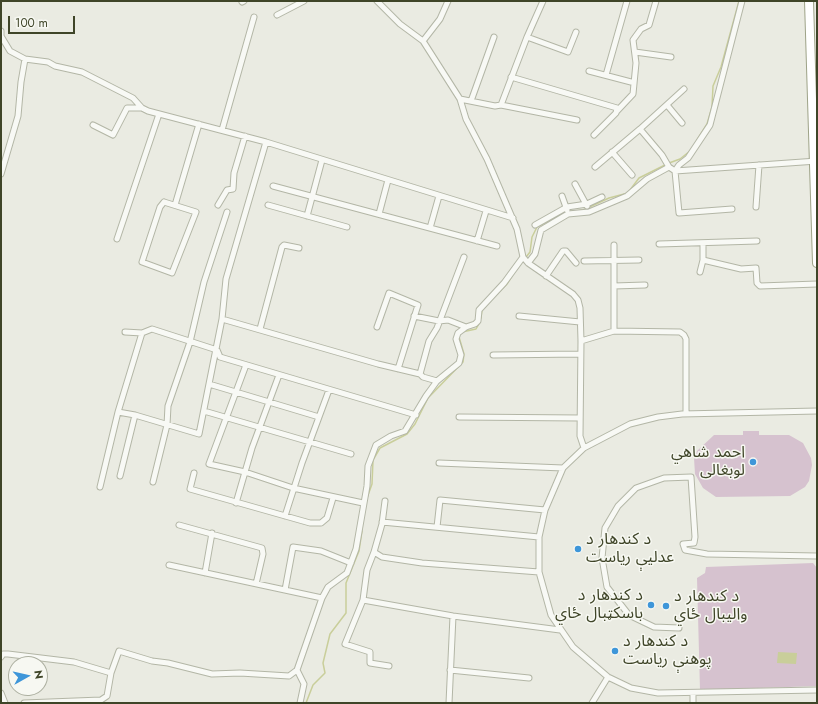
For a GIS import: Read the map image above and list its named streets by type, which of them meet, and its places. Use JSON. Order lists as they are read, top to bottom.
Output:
{
  "places": [
    "احمد شاهي لوبغالی",
    "د کندهار د عدلیې رياست",
    "د کندهار د باسکټبال ځاي",
    "د کندهار د واليبال ځاي",
    "د کندهار د پوهنې رياست"
  ],
  "scale_bar": "100 m",
  "north": "right"
}
